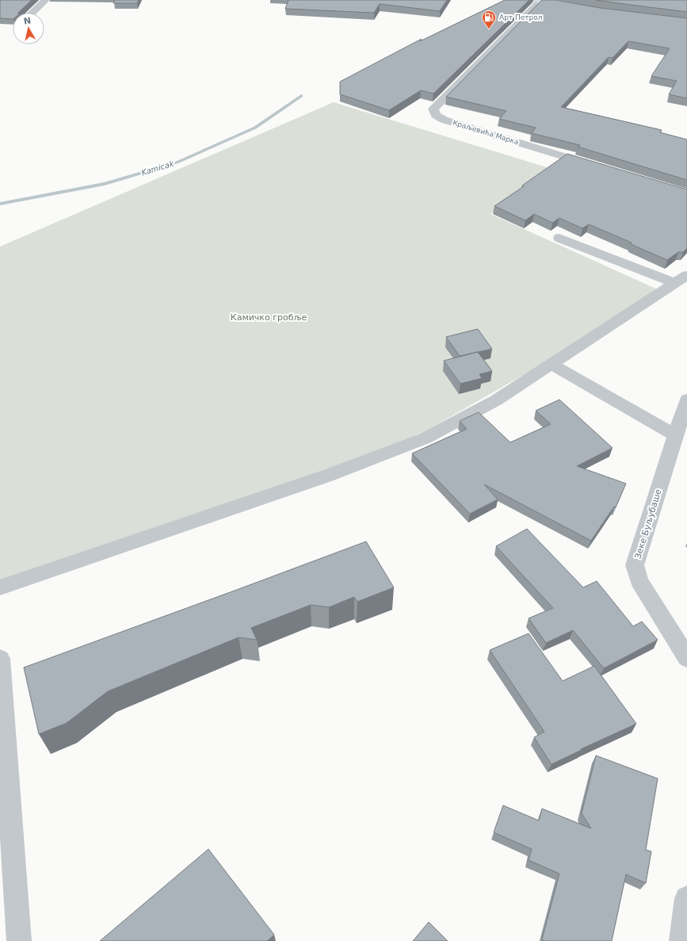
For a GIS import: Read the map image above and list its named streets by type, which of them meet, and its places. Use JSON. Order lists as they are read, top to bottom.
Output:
{
  "streets": {
    "street": ["Краљевића Марка", "Зеке Буљубаше"]
  },
  "water": ["Kamicak"],
  "parks": ["Камичко гробље"],
  "places": {
    "fuel station": ["Арт Петрол"]
  },
  "north": "top"
}
